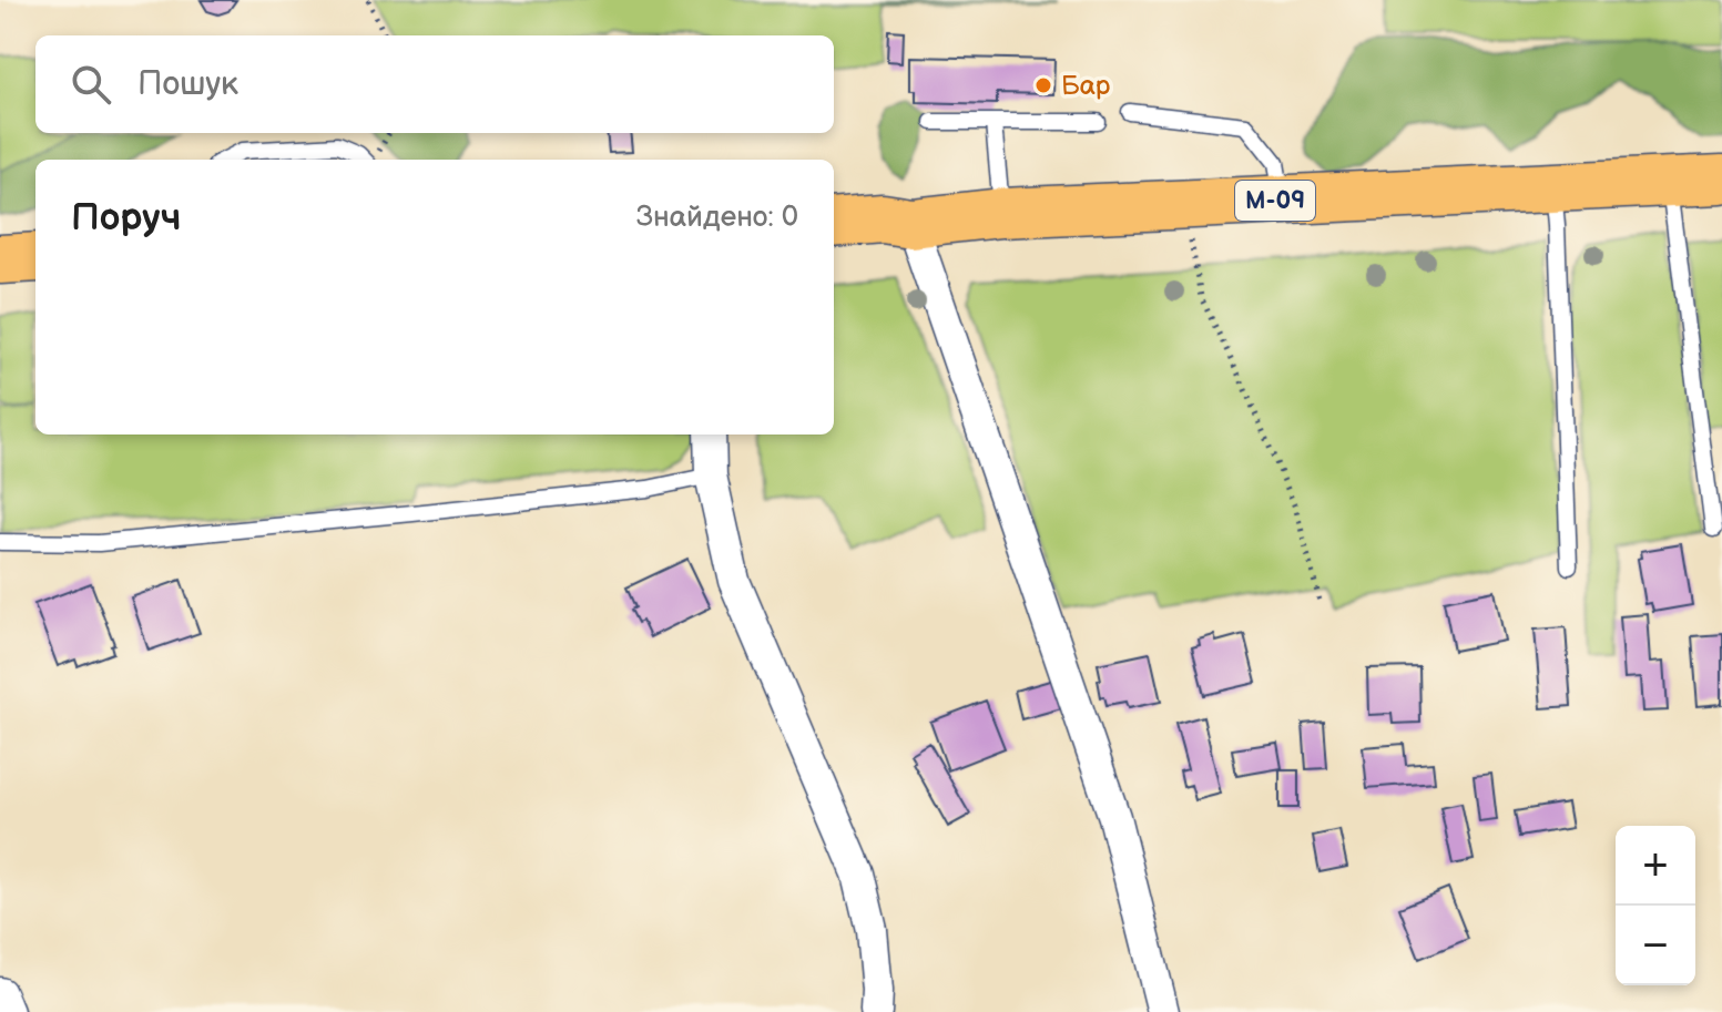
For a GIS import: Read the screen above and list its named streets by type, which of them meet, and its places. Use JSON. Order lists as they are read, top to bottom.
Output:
{
  "streets": {
    "highway": ["М-09"]
  },
  "places": ["Бар"],
  "page": {
    "search": "Пошук",
    "heading": ["Поруч", "Знайдено: 0"],
    "map_buttons": ["+", "−"]
  }
}
